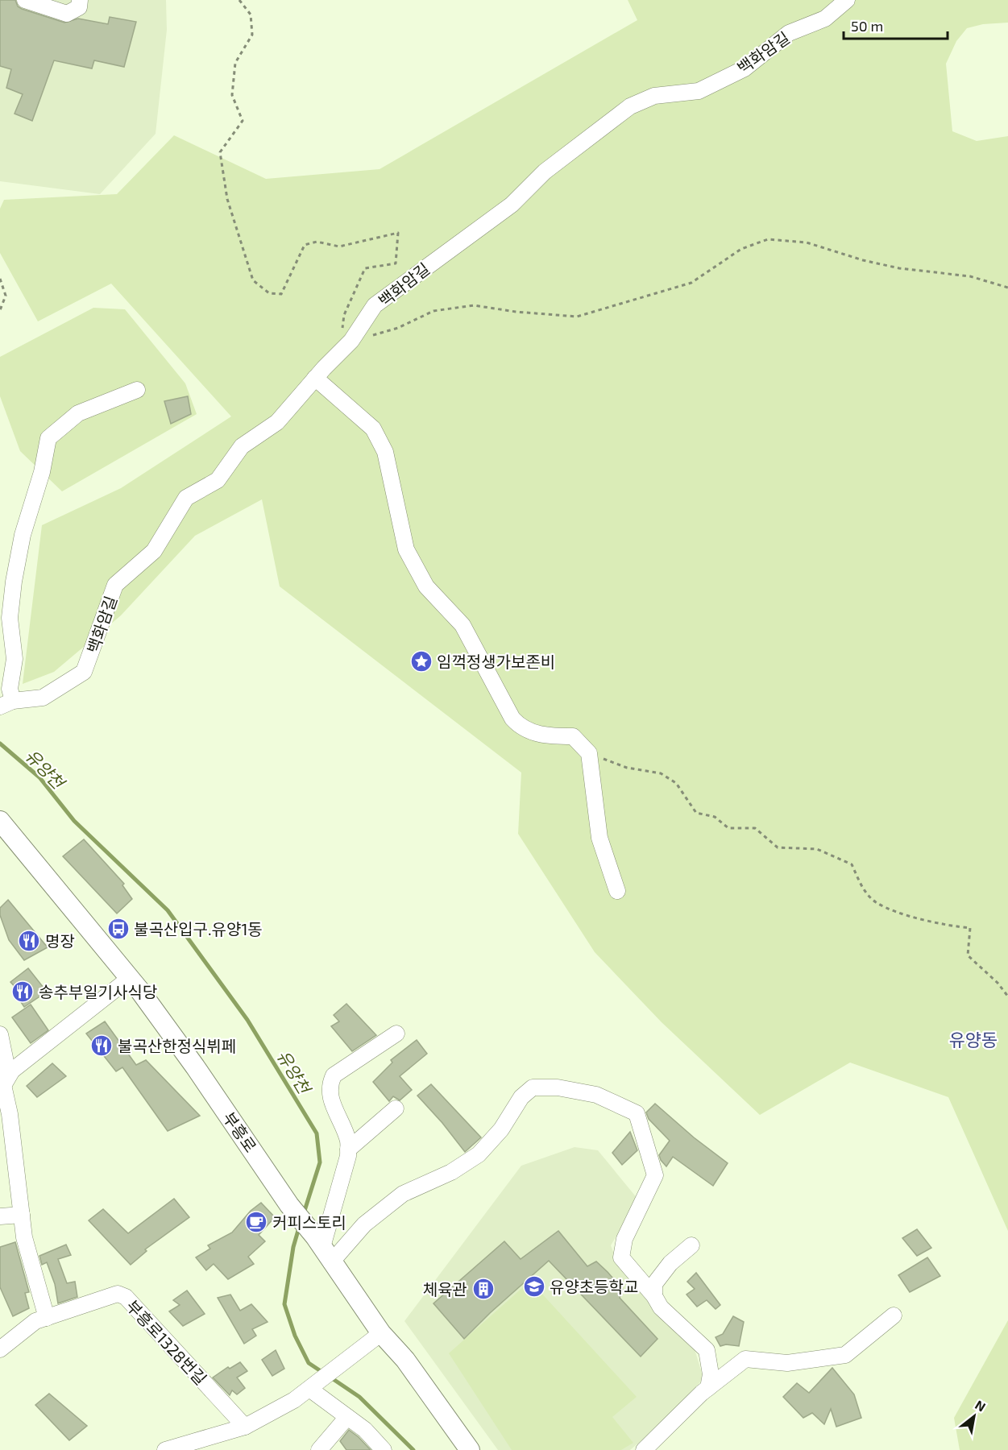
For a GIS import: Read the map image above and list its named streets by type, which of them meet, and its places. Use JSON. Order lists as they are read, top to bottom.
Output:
{
  "streets": {
    "main road": ["부흥로"],
    "street": ["백화암길", "부흥로1328번길"]
  },
  "districts": ["유양동"],
  "water": ["유양천"],
  "places": {
    "place": ["임꺽정생가보존비"],
    "bus stop": ["불곡산입구.유양1동"],
    "restaurant": ["명장", "송추부일기사식당", "불곡산한정식뷔페"],
    "cafe": ["커피스토리"],
    "school or university": ["유양초등학교"],
    "building": ["체육관"]
  },
  "scale_bar": "50 m",
  "north": "top right"
}
